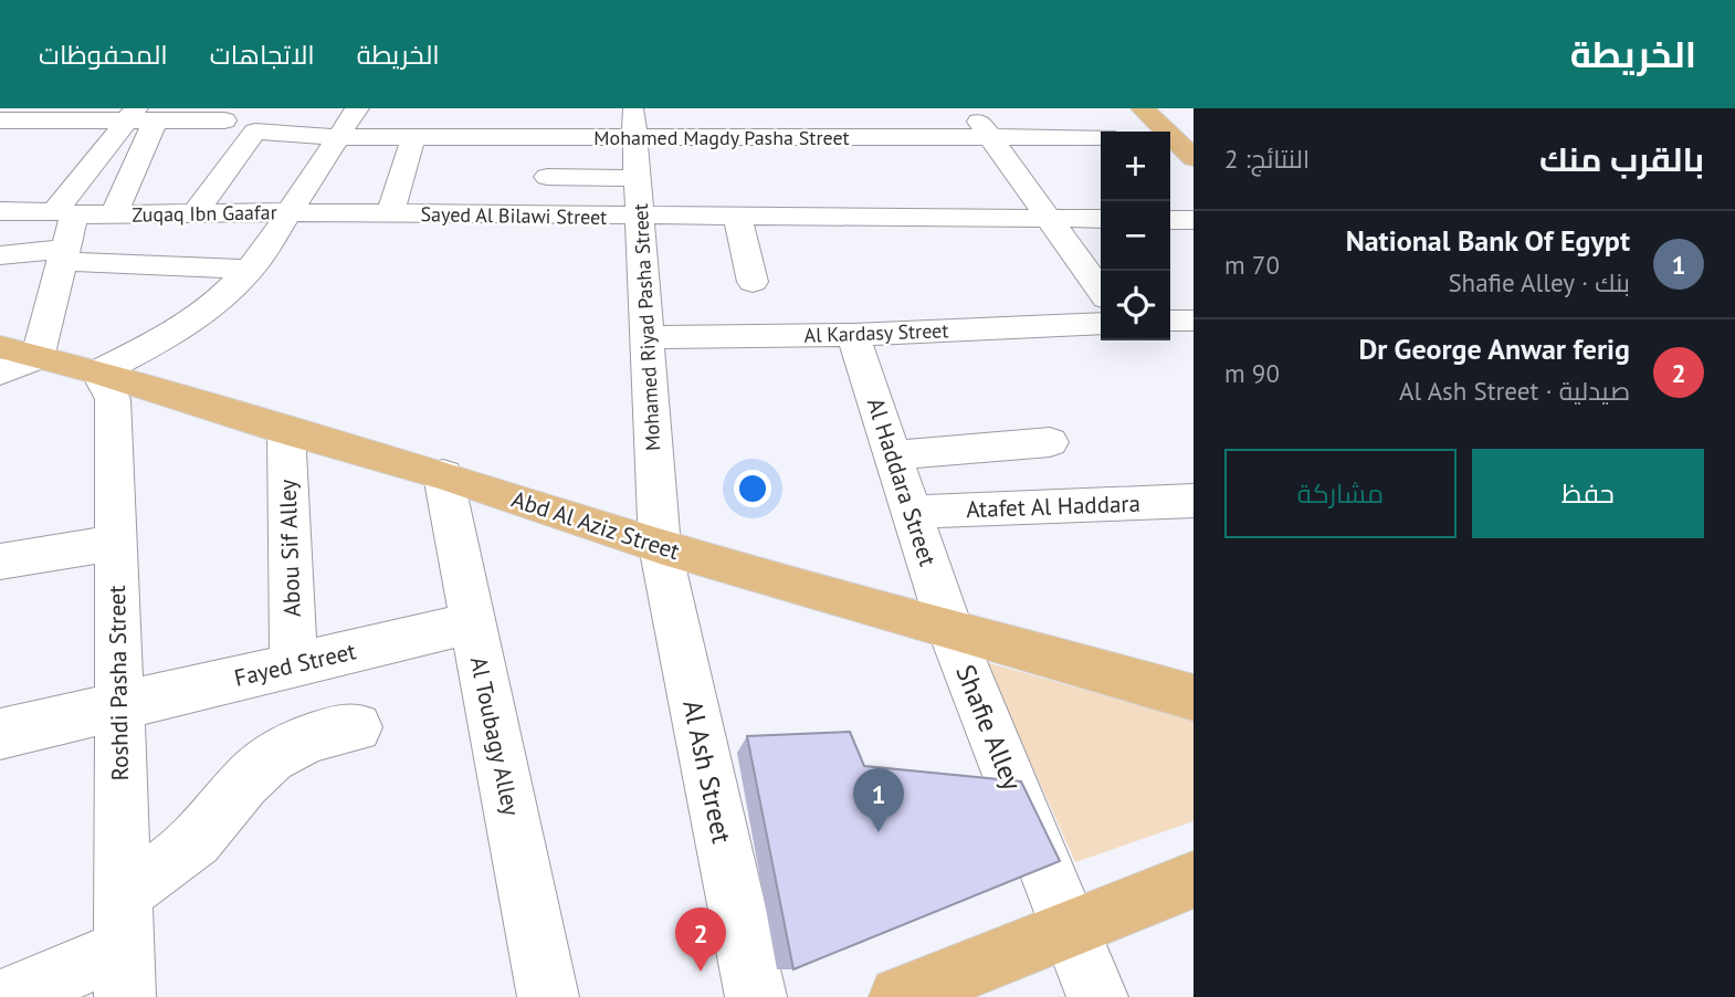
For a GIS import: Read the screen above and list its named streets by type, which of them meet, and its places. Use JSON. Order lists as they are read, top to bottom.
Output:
{
  "streets": {
    "main road": ["Abd Al Aziz Street"],
    "street": [
      "Mohamed Magdy Pasha Street",
      "Zuqaq Ibn Gaafar",
      "Sayed Al Bilawi Street",
      "Mohamed Riyad Pasha Street",
      "Al Kardasy Street",
      "Al Haddara Street",
      "Atafet Al Haddara",
      "Abou Sif Alley",
      "Fayed Street",
      "Roshdi Pasha Street",
      "Shafie Alley",
      "Al Toubagy Alley",
      "Al Ash Street"
    ]
  },
  "crossings": [
    ["Mohamed Magdy Pasha Street", "Zuqaq Ibn Gaafar"],
    ["Mohamed Magdy Pasha Street", "Mohamed Riyad Pasha Street"],
    ["Zuqaq Ibn Gaafar", "Sayed Al Bilawi Street"],
    ["Sayed Al Bilawi Street", "Mohamed Riyad Pasha Street"],
    ["Mohamed Riyad Pasha Street", "Al Kardasy Street"],
    ["Mohamed Riyad Pasha Street", "Abd Al Aziz Street"],
    ["Mohamed Riyad Pasha Street", "Al Ash Street"],
    ["Al Kardasy Street", "Al Haddara Street"],
    ["Al Haddara Street", "Atafet Al Haddara"],
    ["Al Haddara Street", "Abd Al Aziz Street"],
    ["Al Haddara Street", "Shafie Alley"],
    ["Abd Al Aziz Street", "Abou Sif Alley"],
    ["Abd Al Aziz Street", "Roshdi Pasha Street"],
    ["Abd Al Aziz Street", "Shafie Alley"],
    ["Abd Al Aziz Street", "Al Toubagy Alley"],
    ["Abd Al Aziz Street", "Al Ash Street"],
    ["Abou Sif Alley", "Fayed Street"],
    ["Fayed Street", "Roshdi Pasha Street"],
    ["Fayed Street", "Al Toubagy Alley"]
  ],
  "page": {
    "header": "الخريطة",
    "nav": ["الخريطة", "الاتجاهات", "المحفوظات"],
    "heading": ["بالقرب منك", "النتائج: 2"],
    "map_buttons": ["+", "−"],
    "list": [
      {
        "mark": "1",
        "name": "National Bank Of Egypt",
        "note": "بنك · Shafie Alley",
        "value": "70 m"
      },
      {
        "mark": "2",
        "name": "Dr George Anwar ferig",
        "note": "صيدلية · Al Ash Street",
        "value": "90 m"
      }
    ],
    "buttons": ["حفظ", "مشاركة"],
    "pins": ["1", "2"]
  }
}
